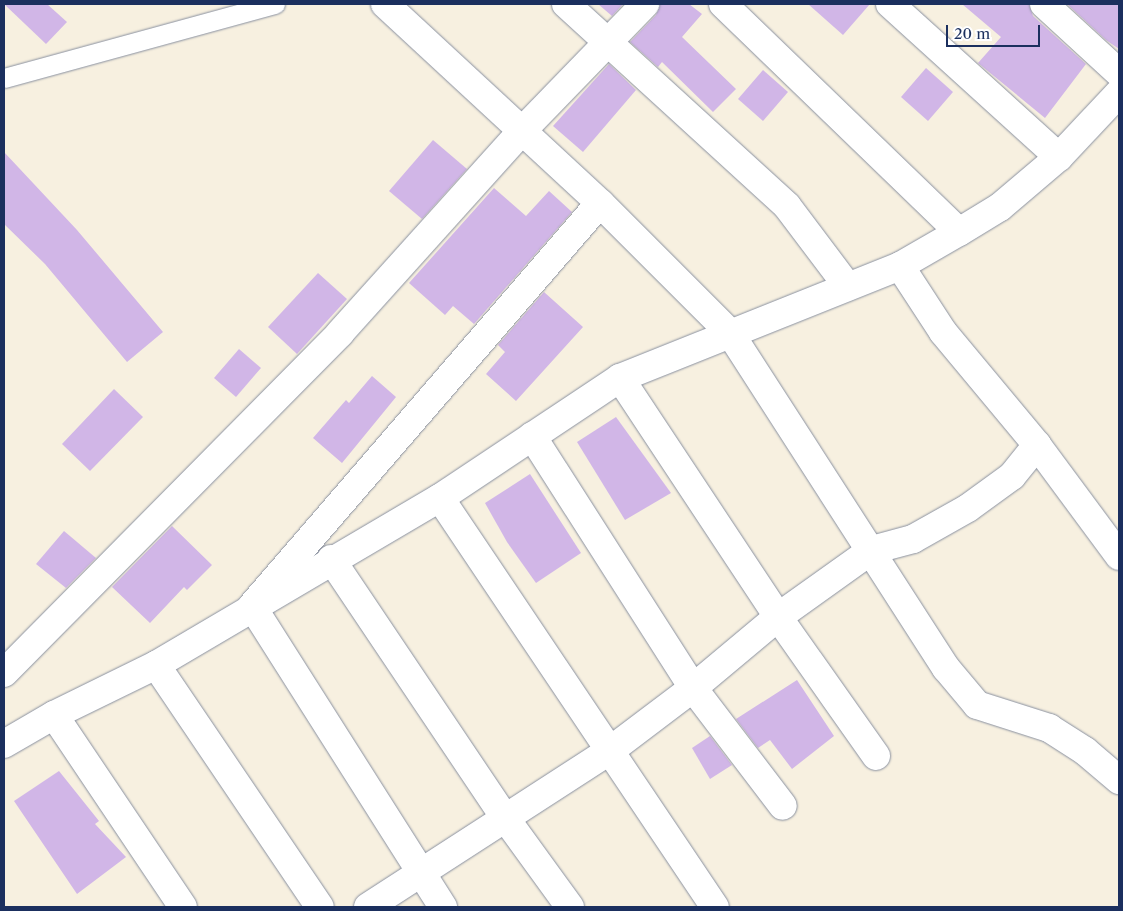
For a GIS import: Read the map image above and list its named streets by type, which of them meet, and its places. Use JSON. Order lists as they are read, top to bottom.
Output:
{
  "scale_bar": "20 m"
}
